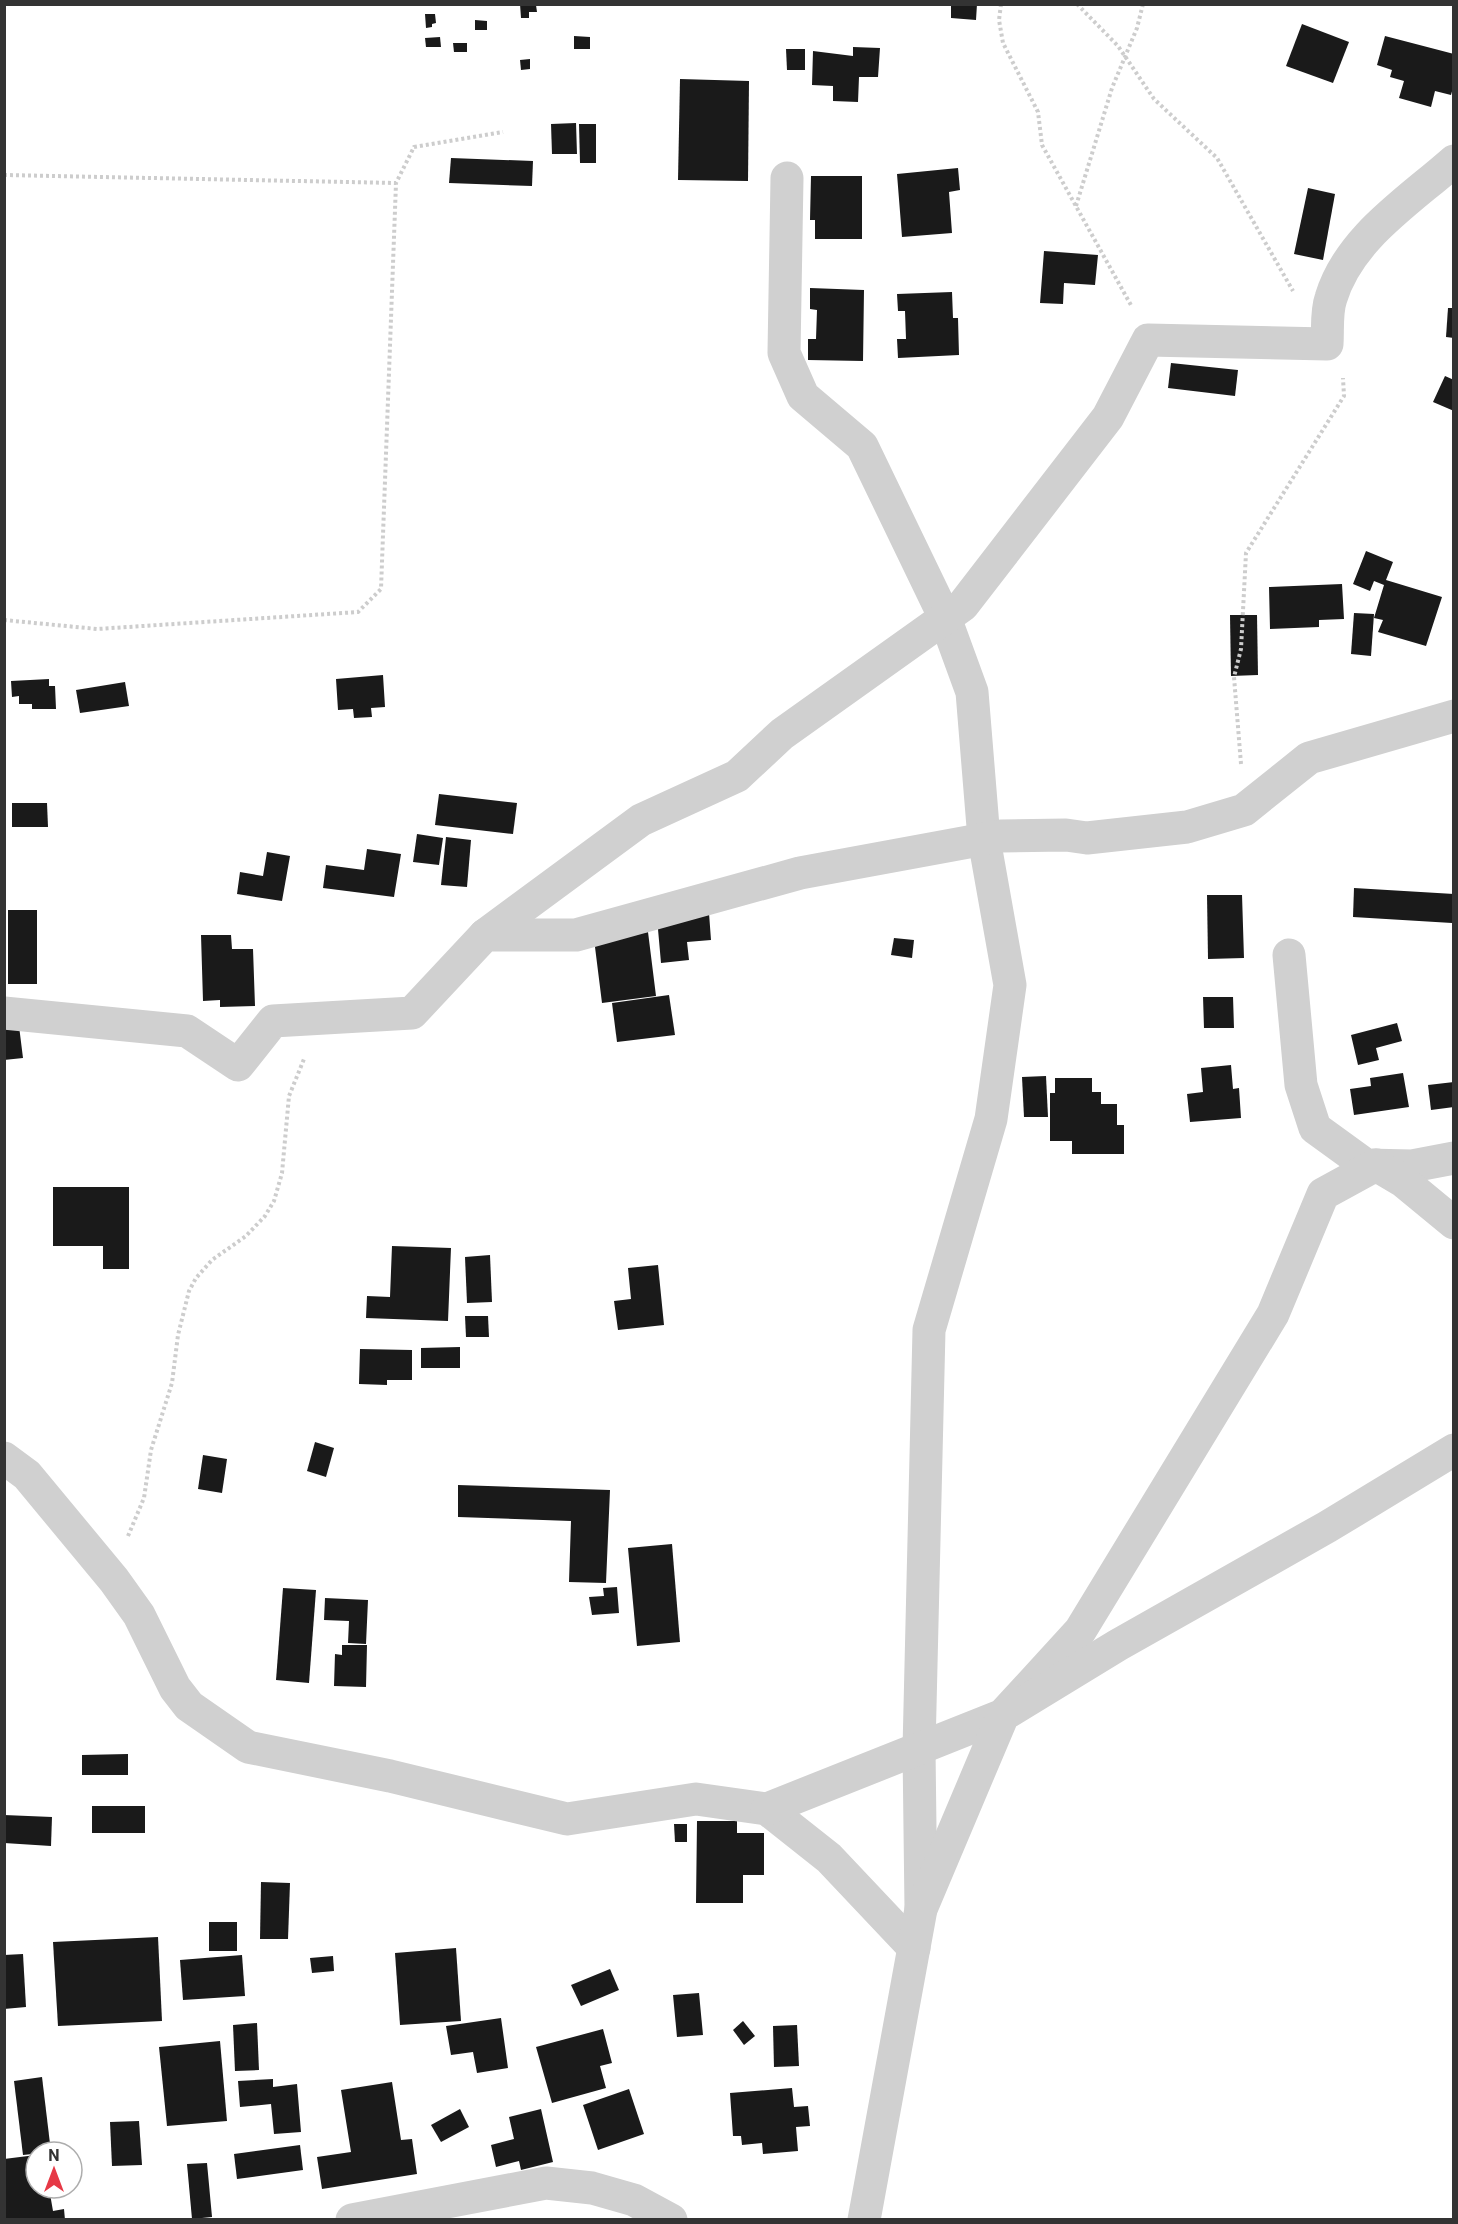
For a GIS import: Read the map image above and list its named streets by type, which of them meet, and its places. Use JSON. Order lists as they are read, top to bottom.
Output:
{
  "north": "top"
}
